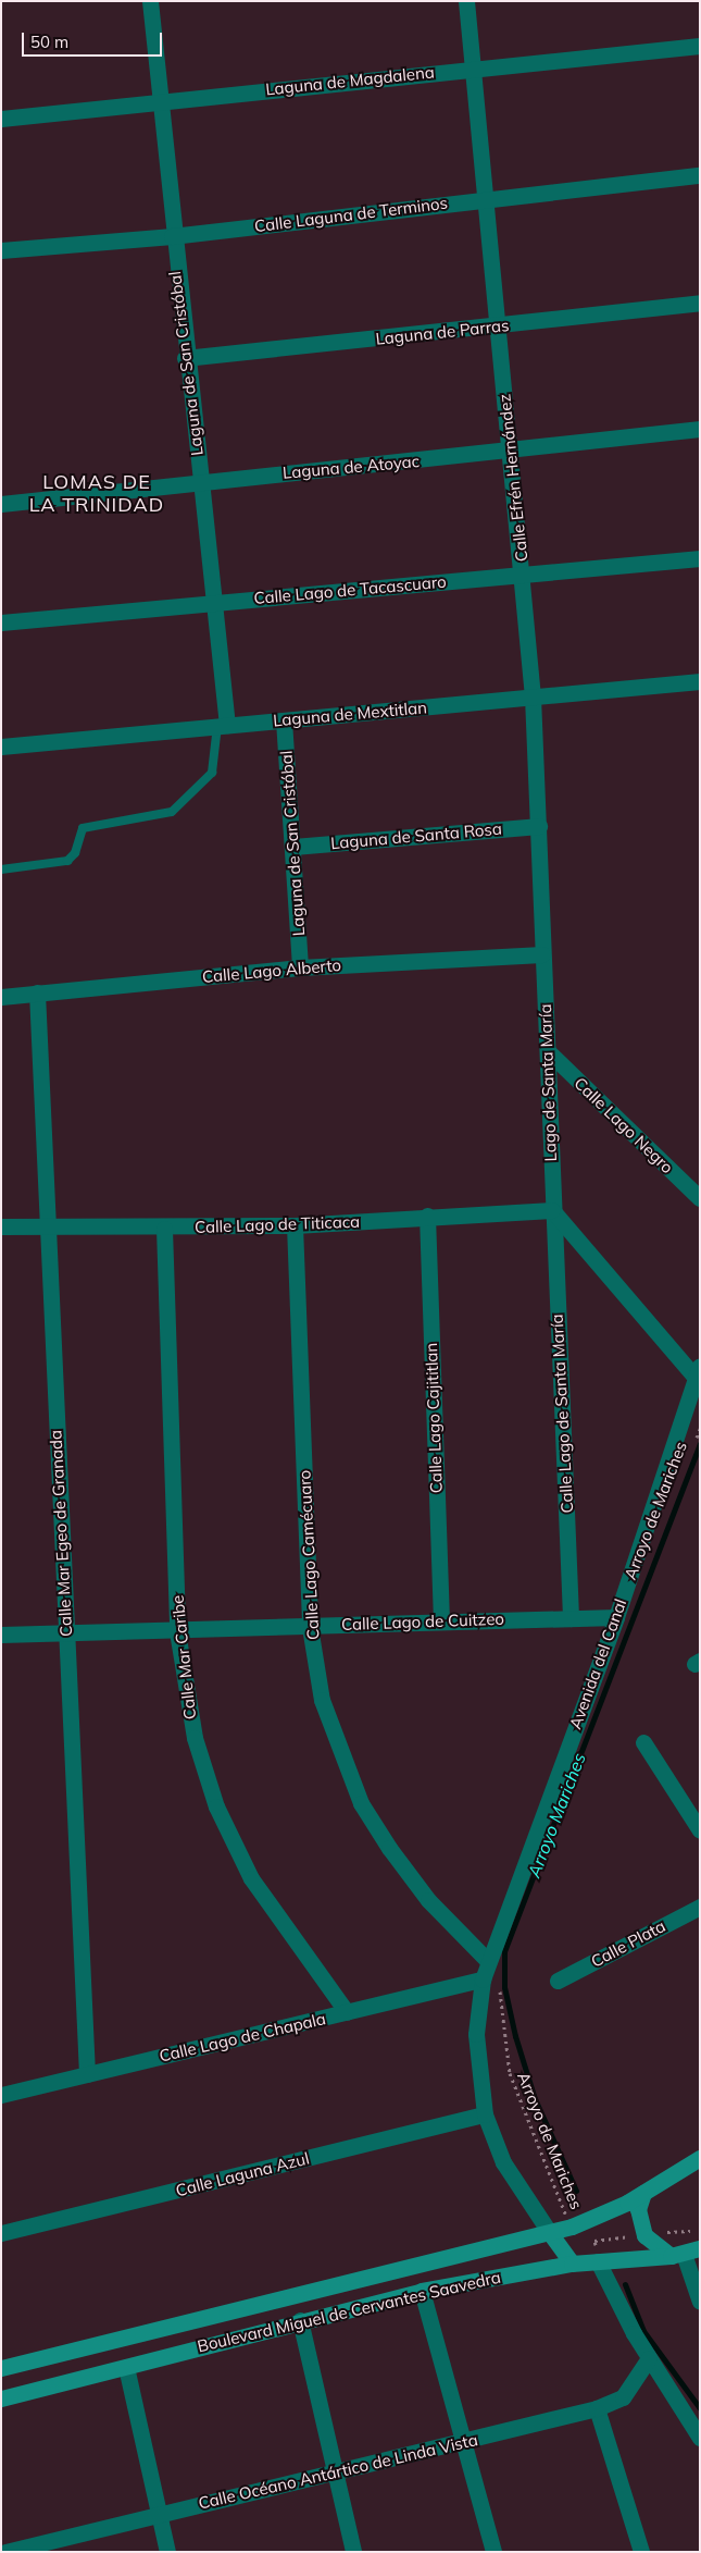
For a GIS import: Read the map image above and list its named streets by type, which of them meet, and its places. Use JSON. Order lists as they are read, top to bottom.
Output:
{
  "streets": {
    "main road": ["Boulevard Miguel de Cervantes Saavedra"],
    "street": [
      "Laguna de Magdalena",
      "Calle Laguna de Terminos",
      "Laguna de Parras",
      "Laguna de San Cristóbal",
      "Laguna de Atoyac",
      "Calle Efrén Hernández",
      "Calle Lago de Tacascuaro",
      "Laguna de Mextitlan",
      "Laguna de Santa Rosa",
      "Calle Lago Alberto",
      "Lago de Santa María",
      "Calle Lago Negro",
      "Calle Lago de Titicaca",
      "Calle Lago de Santa María",
      "Calle Lago Cajititlan",
      "Calle Mar Egeo de Granada",
      "Calle Lago Camécuaro",
      "Calle Lago de Cuitzeo",
      "Calle Mar Caribe",
      "Avenida del Canal",
      "Calle Plata",
      "Calle Lago de Chapala",
      "Calle Laguna Azul",
      "Calle Océano Antártico de Linda Vista"
    ],
    "path": ["Arroyo de Mariches"]
  },
  "crossings": [
    ["Laguna de Magdalena", "Laguna de San Cristóbal"],
    ["Laguna de Magdalena", "Calle Efrén Hernández"],
    ["Calle Laguna de Terminos", "Laguna de San Cristóbal"],
    ["Calle Laguna de Terminos", "Calle Efrén Hernández"],
    ["Laguna de Parras", "Laguna de San Cristóbal"],
    ["Laguna de Parras", "Calle Efrén Hernández"],
    ["Laguna de San Cristóbal", "Laguna de Atoyac"],
    ["Laguna de San Cristóbal", "Calle Lago de Tacascuaro"],
    ["Laguna de San Cristóbal", "Laguna de Mextitlan"],
    ["Laguna de San Cristóbal", "Laguna de Santa Rosa"],
    ["Laguna de San Cristóbal", "Calle Lago Alberto"],
    ["Laguna de Atoyac", "Calle Efrén Hernández"],
    ["Calle Efrén Hernández", "Calle Lago de Tacascuaro"],
    ["Calle Efrén Hernández", "Laguna de Mextitlan"],
    ["Calle Efrén Hernández", "Laguna de Santa Rosa"],
    ["Calle Efrén Hernández", "Calle Lago Alberto"],
    ["Calle Efrén Hernández", "Lago de Santa María"],
    ["Calle Lago Alberto", "Lago de Santa María"],
    ["Calle Lago Alberto", "Calle Mar Egeo de Granada"],
    ["Lago de Santa María", "Calle Lago Negro"],
    ["Lago de Santa María", "Calle Lago de Titicaca"],
    ["Lago de Santa María", "Calle Lago de Santa María"],
    ["Calle Lago de Titicaca", "Calle Lago de Santa María"],
    ["Calle Lago de Titicaca", "Calle Lago Cajititlan"],
    ["Calle Lago de Titicaca", "Calle Mar Egeo de Granada"],
    ["Calle Lago de Titicaca", "Calle Lago Camécuaro"],
    ["Calle Lago de Titicaca", "Calle Mar Caribe"],
    ["Calle Lago de Santa María", "Calle Lago de Cuitzeo"],
    ["Calle Lago Cajititlan", "Calle Lago de Cuitzeo"],
    ["Arroyo de Mariches", "Boulevard Miguel de Cervantes Saavedra"],
    ["Calle Mar Egeo de Granada", "Calle Lago de Cuitzeo"],
    ["Calle Mar Egeo de Granada", "Calle Lago de Chapala"],
    ["Calle Lago Camécuaro", "Calle Lago de Cuitzeo"],
    ["Calle Lago Camécuaro", "Avenida del Canal"],
    ["Calle Lago de Cuitzeo", "Calle Mar Caribe"],
    ["Calle Lago de Cuitzeo", "Avenida del Canal"],
    ["Calle Mar Caribe", "Calle Lago de Chapala"],
    ["Avenida del Canal", "Calle Lago de Chapala"],
    ["Avenida del Canal", "Calle Laguna Azul"],
    ["Avenida del Canal", "Boulevard Miguel de Cervantes Saavedra"]
  ],
  "districts": ["LOMAS DE LA TRINIDAD"],
  "water": ["Arroyo Mariches"],
  "scale_bar": "50 m"
}
